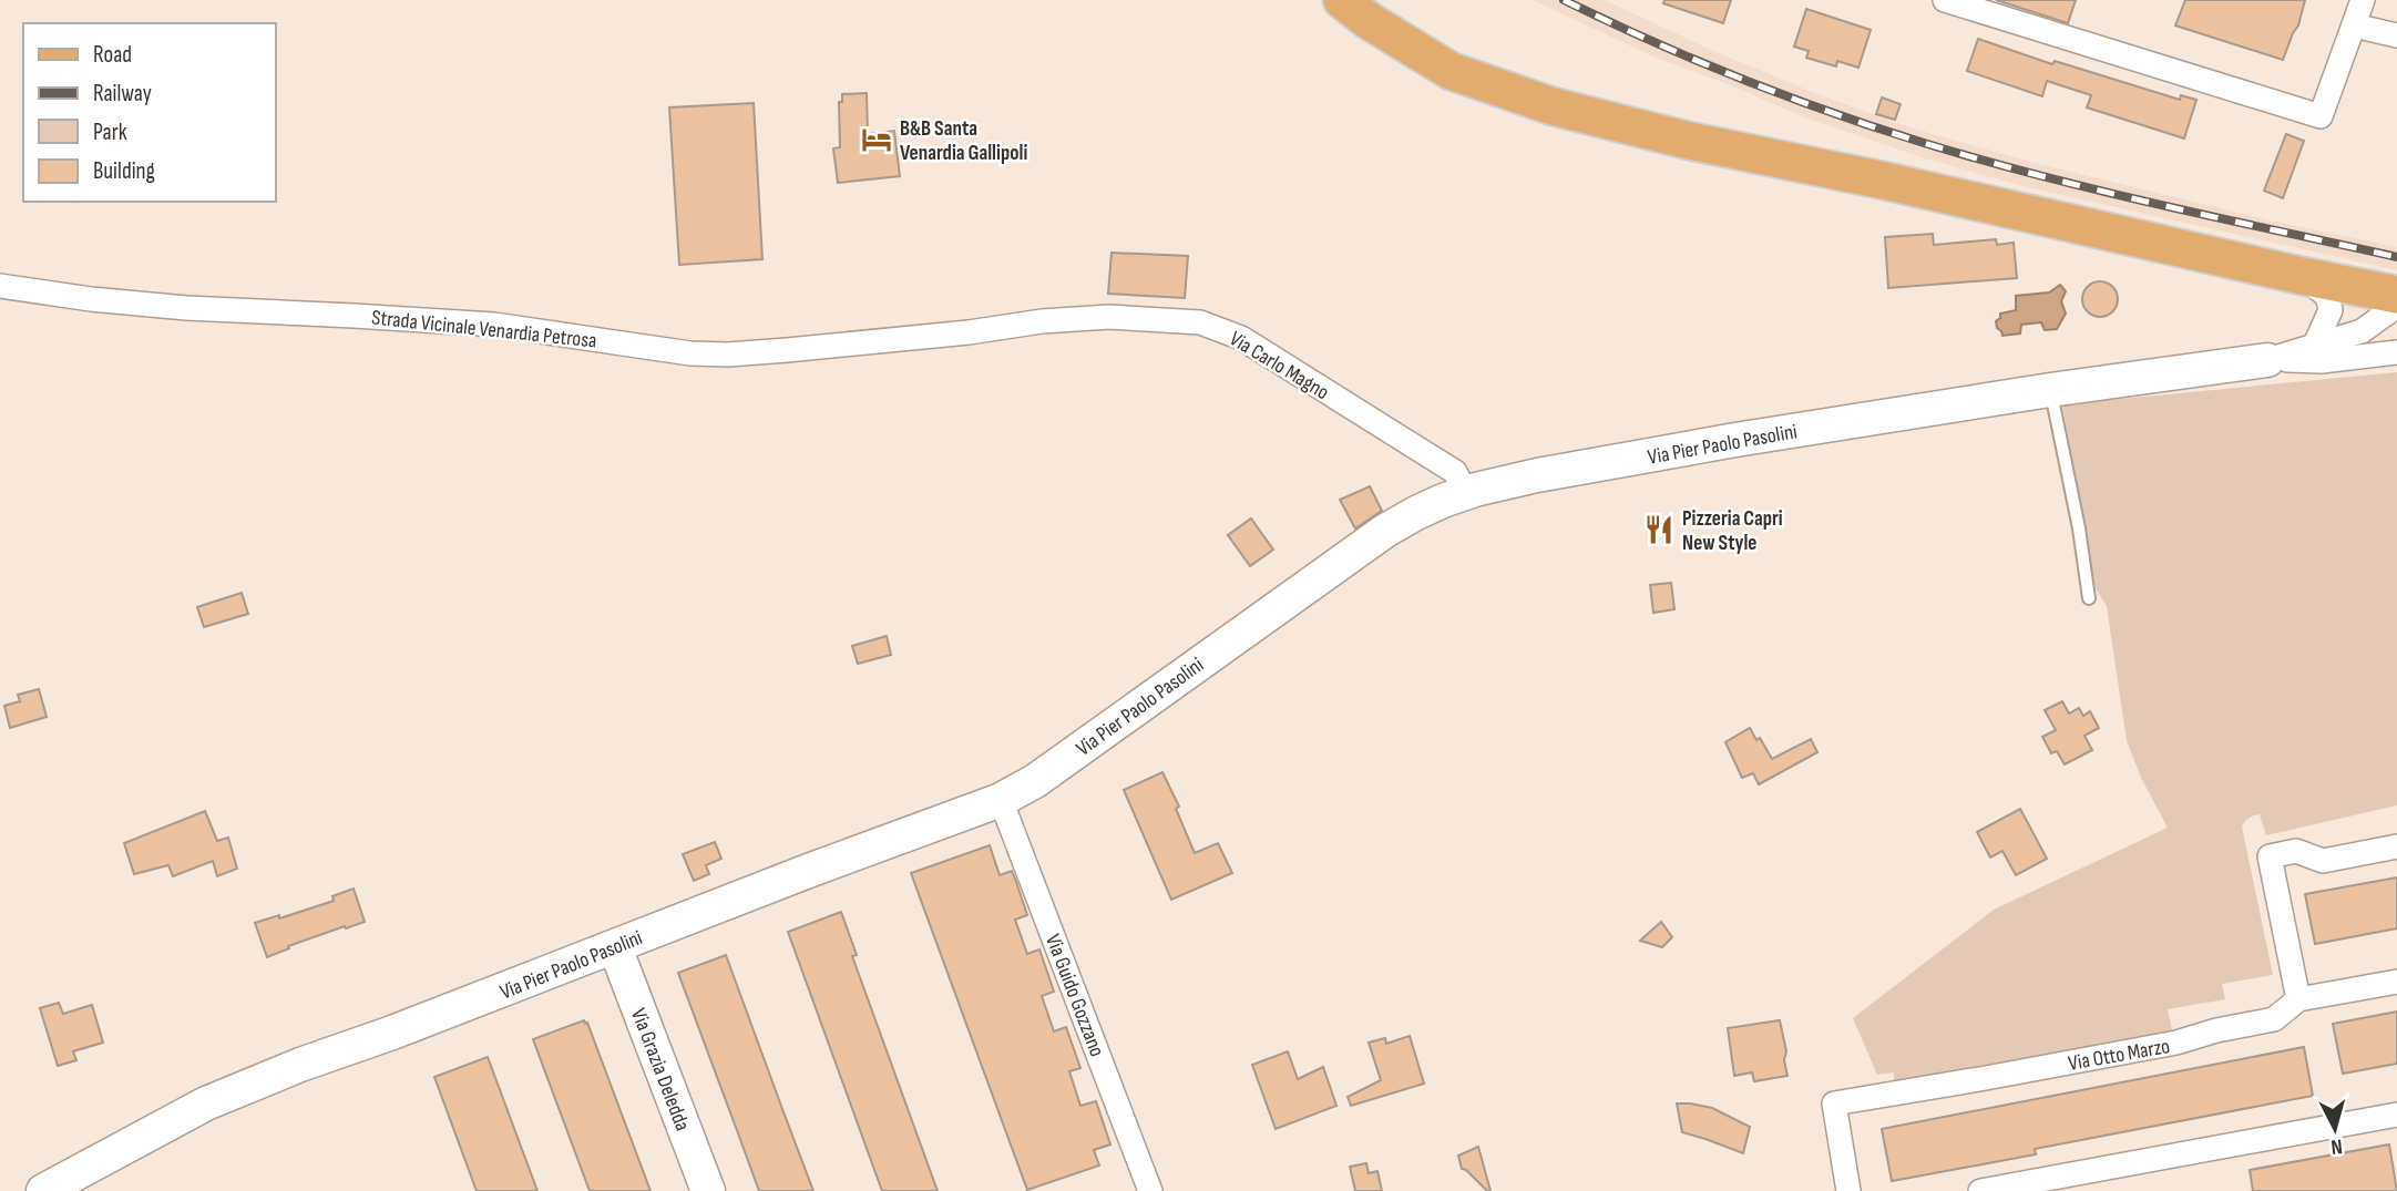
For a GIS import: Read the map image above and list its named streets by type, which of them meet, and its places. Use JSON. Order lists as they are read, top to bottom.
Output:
{
  "streets": {
    "street": [
      "Strada Vicinale Venardia Petrosa",
      "Via Carlo Magno",
      "Via Pier Paolo Pasolini",
      "Via Guido Gozzano",
      "Via Otto Marzo",
      "Via Grazia Deledda"
    ]
  },
  "crossings": [
    ["Strada Vicinale Venardia Petrosa", "Via Carlo Magno"],
    ["Via Carlo Magno", "Via Pier Paolo Pasolini"],
    ["Via Pier Paolo Pasolini", "Via Guido Gozzano"],
    ["Via Pier Paolo Pasolini", "Via Grazia Deledda"]
  ],
  "places": {
    "hotel": ["B&B Santa Venardia Gallipoli"],
    "restaurant": ["Pizzeria Capri New Style"]
  },
  "legend": [
    "Road",
    "Railway",
    "Park",
    "Building"
  ],
  "north": "bottom"
}
